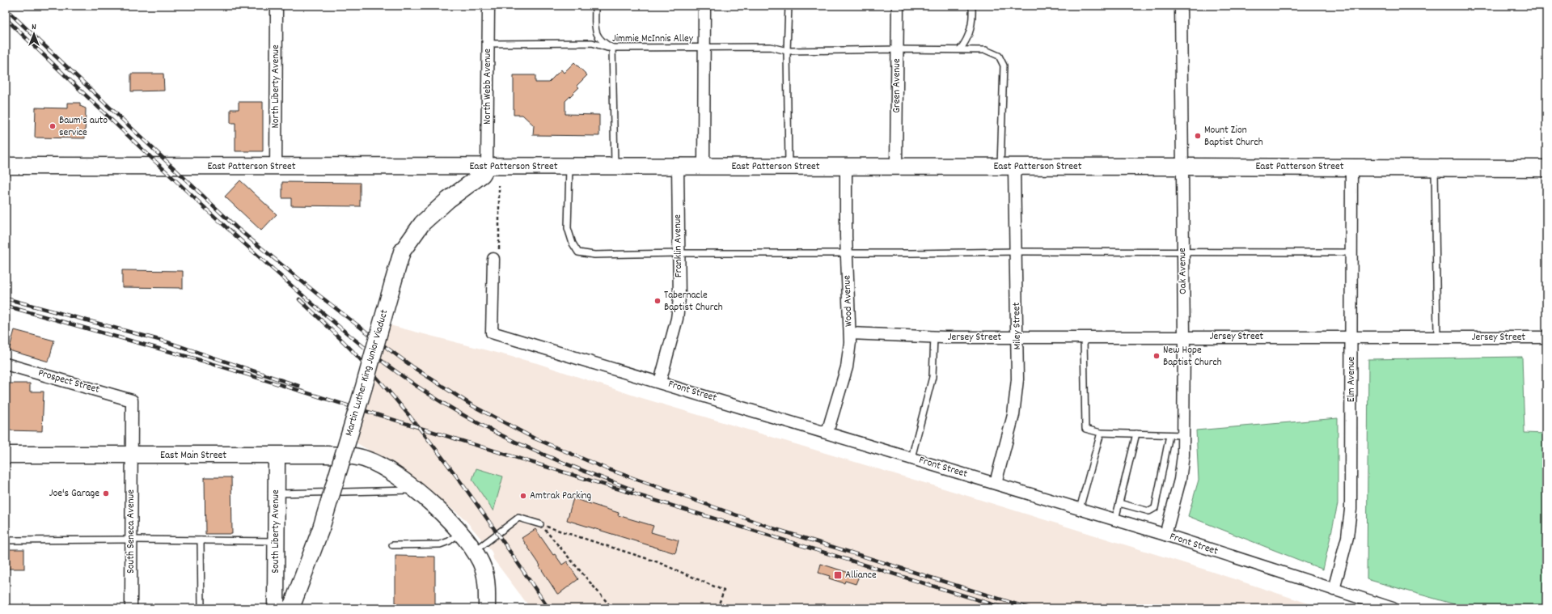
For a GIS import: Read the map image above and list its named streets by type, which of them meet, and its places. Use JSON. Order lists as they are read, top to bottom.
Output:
{
  "streets": {
    "street": [
      "Green Avenue",
      "North Liberty Avenue",
      "North Webb Avenue",
      "East Patterson Street",
      "Franklin Avenue",
      "Oak Avenue",
      "Wood Avenue",
      "Miley Street",
      "Jersey Street",
      "Martin Luther King Junior Viaduct",
      "Elm Avenue",
      "Prospect Street",
      "Front Street",
      "East Main Street",
      "South Seneca Avenue",
      "South Liberty Avenue"
    ],
    "lane": ["Jimmie McInnis Alley"]
  },
  "crossings": [
    ["Jimmie McInnis Alley", "Green Avenue"],
    ["Jimmie McInnis Alley", "North Webb Avenue"],
    ["Jimmie McInnis Alley", "East Patterson Street"],
    ["Jimmie McInnis Alley", "Miley Street"],
    ["Green Avenue", "East Patterson Street"],
    ["North Liberty Avenue", "East Patterson Street"],
    ["North Webb Avenue", "East Patterson Street"],
    ["North Webb Avenue", "Martin Luther King Junior Viaduct"],
    ["East Patterson Street", "Franklin Avenue"],
    ["East Patterson Street", "Oak Avenue"],
    ["East Patterson Street", "Wood Avenue"],
    ["East Patterson Street", "Miley Street"],
    ["East Patterson Street", "Martin Luther King Junior Viaduct"],
    ["East Patterson Street", "Elm Avenue"],
    ["Franklin Avenue", "Front Street"],
    ["Oak Avenue", "Jersey Street"],
    ["Oak Avenue", "Front Street"],
    ["Wood Avenue", "Jersey Street"],
    ["Wood Avenue", "Front Street"],
    ["Miley Street", "Jersey Street"],
    ["Miley Street", "Front Street"],
    ["Jersey Street", "Elm Avenue"],
    ["Elm Avenue", "Front Street"],
    ["Prospect Street", "South Seneca Avenue"],
    ["East Main Street", "South Seneca Avenue"],
    ["East Main Street", "South Liberty Avenue"]
  ],
  "places": {
    "other": [
      "Baum's auto service",
      "Mount Zion Baptist Church",
      "Tabernacle Baptist Church",
      "New Hope Baptist Church",
      "Joe's Garage",
      "Amtrak Parking"
    ],
    "transit": ["Alliance"]
  },
  "north": "top"
}
